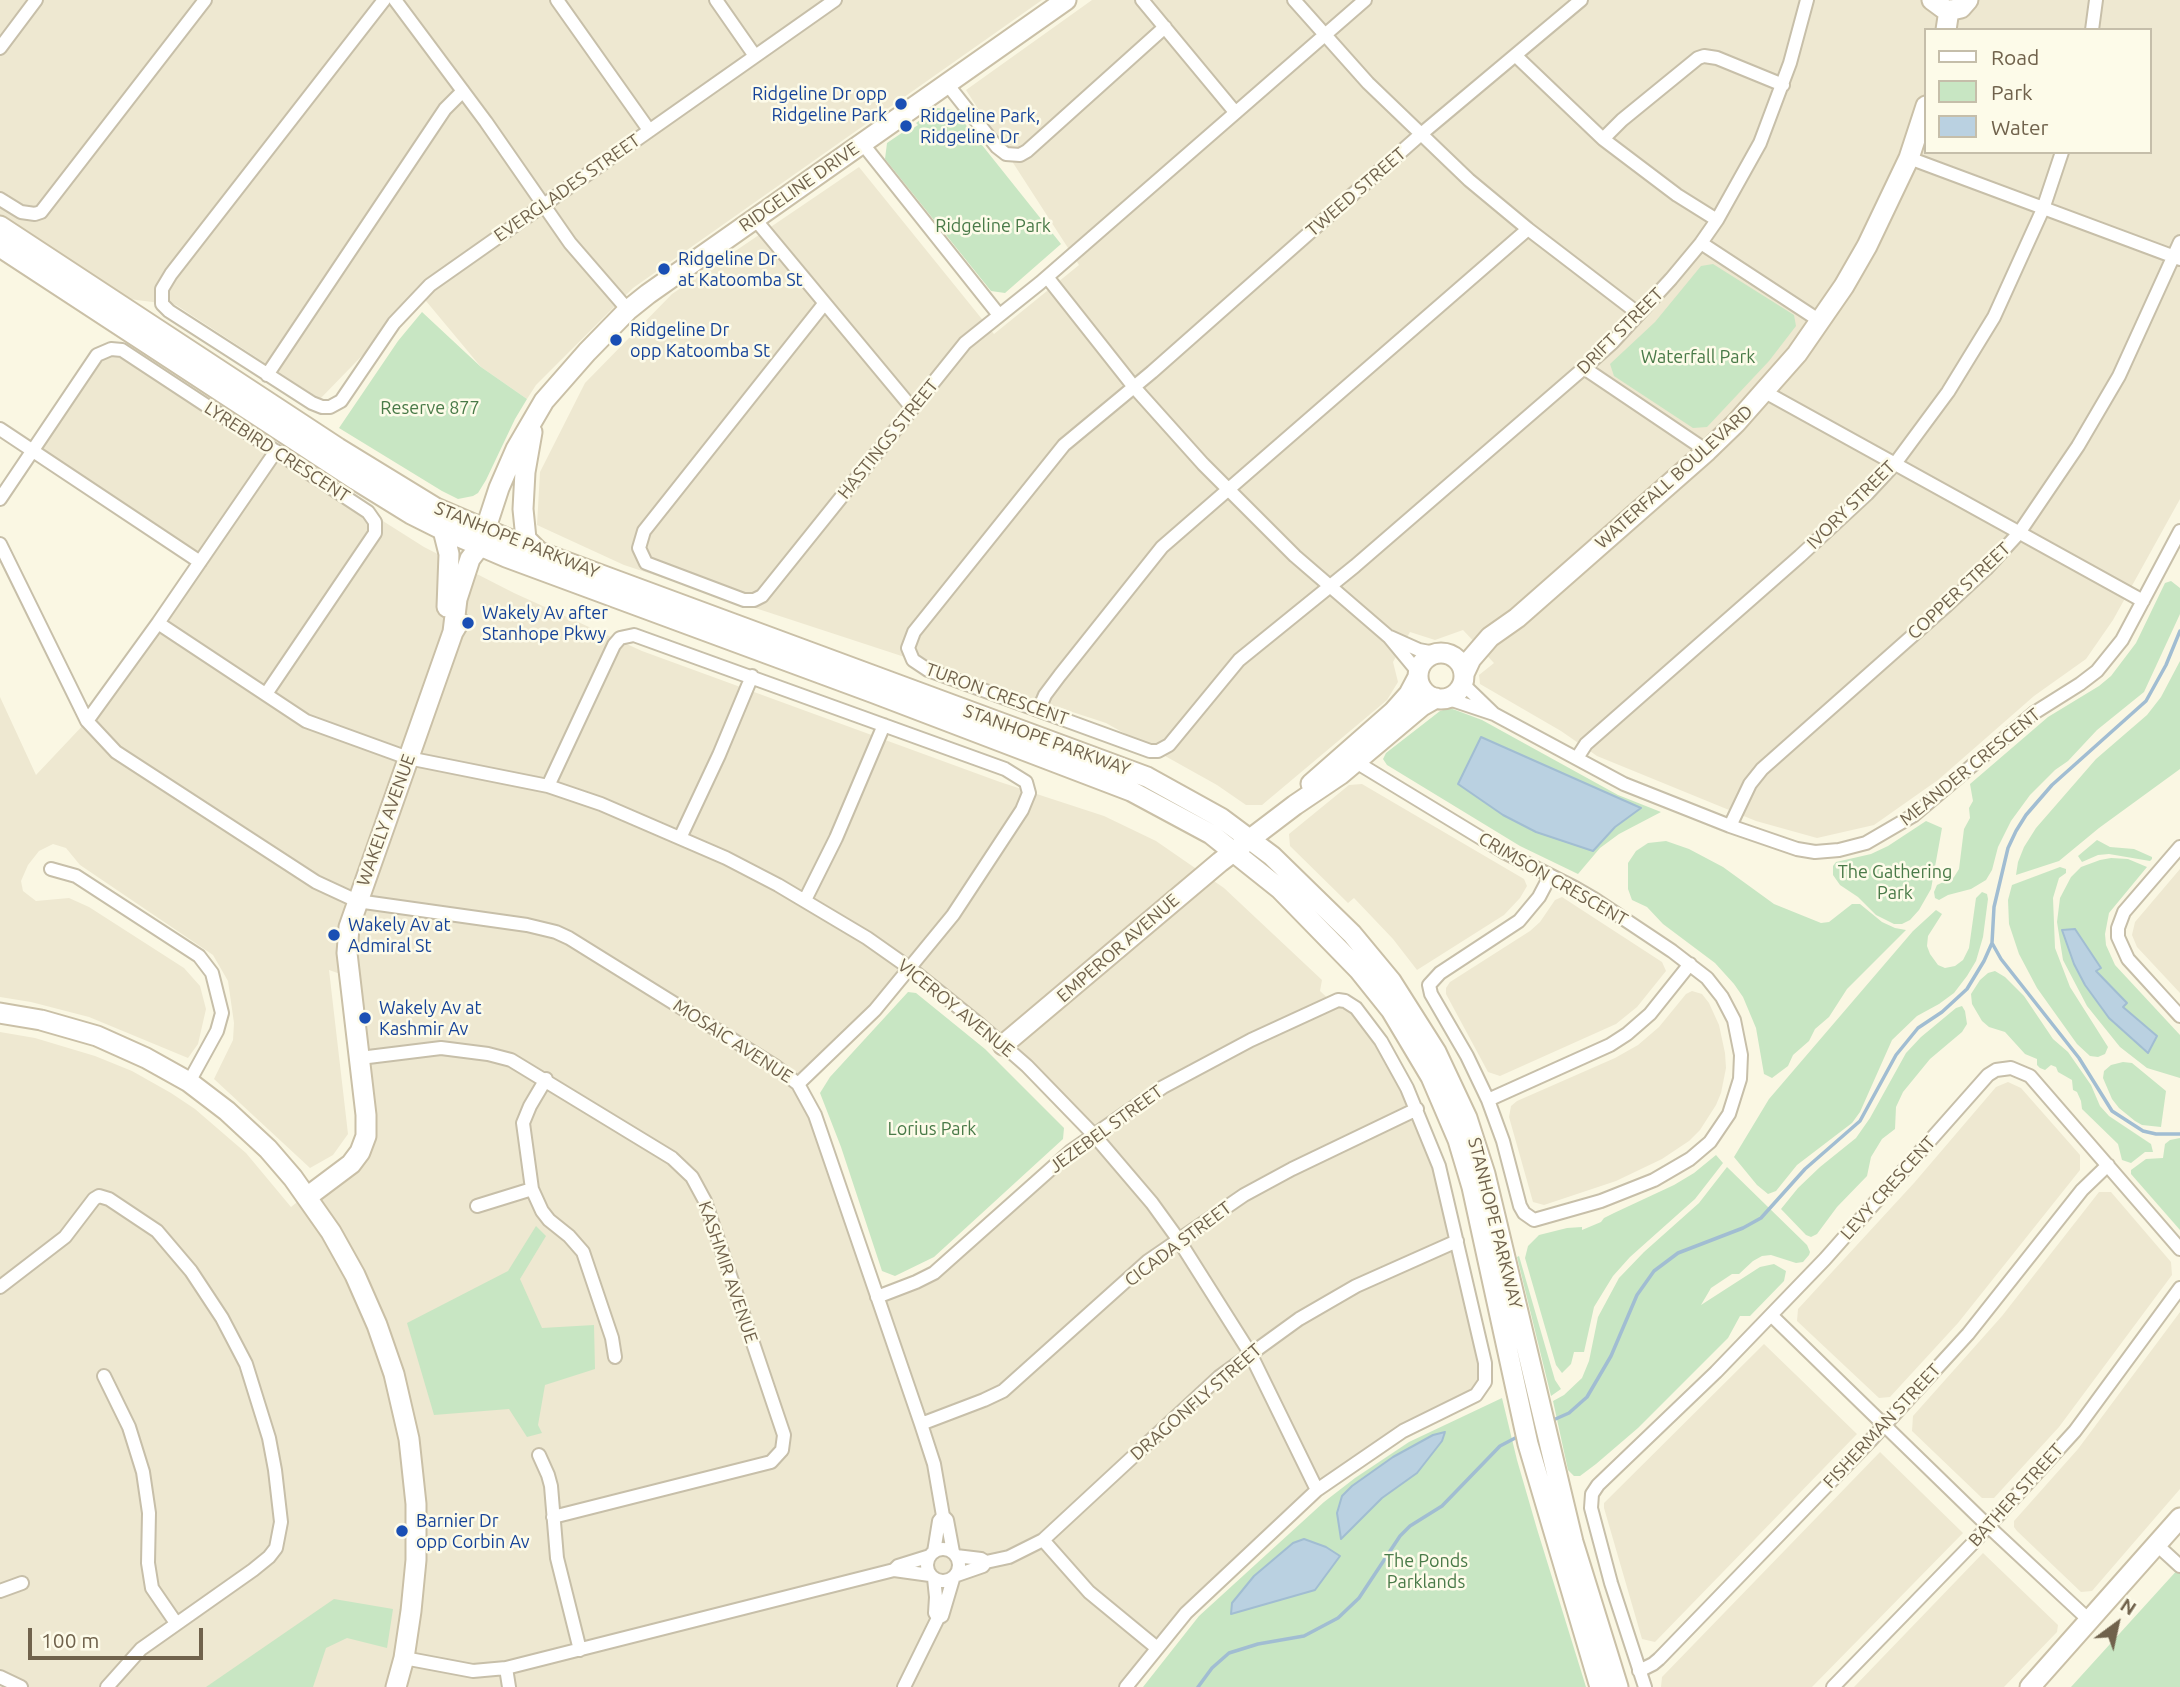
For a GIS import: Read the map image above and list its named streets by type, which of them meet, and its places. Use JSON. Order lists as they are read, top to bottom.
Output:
{
  "streets": {
    "street": [
      "RIDGELINE DRIVE",
      "EVERGLADES STREET",
      "TWEED STREET",
      "DRIFT STREET",
      "HASTINGS STREET",
      "LYREBIRD CRESCENT",
      "WATERFALL BOULEVARD",
      "IVORY STREET",
      "STANHOPE PARKWAY",
      "COPPER STREET",
      "TURON CRESCENT",
      "MEANDER CRESCENT",
      "WAKELY AVENUE",
      "CRIMSON CRESCENT",
      "EMPEROR AVENUE",
      "VICEROY AVENUE",
      "MOSAIC AVENUE",
      "JEZEBEL STREET",
      "LEVY CRESCENT",
      "CICADA STREET",
      "KASHMIR AVENUE",
      "DRAGONFLY STREET",
      "FISHERMAN STREET",
      "BATHER STREET"
    ]
  },
  "crossings": [
    ["RIDGELINE DRIVE", "STANHOPE PARKWAY"],
    ["RIDGELINE DRIVE", "WAKELY AVENUE"],
    ["TWEED STREET", "TURON CRESCENT"],
    ["DRIFT STREET", "TURON CRESCENT"],
    ["LYREBIRD CRESCENT", "VICEROY AVENUE"],
    ["WATERFALL BOULEVARD", "MEANDER CRESCENT"],
    ["IVORY STREET", "MEANDER CRESCENT"],
    ["STANHOPE PARKWAY", "WAKELY AVENUE"],
    ["STANHOPE PARKWAY", "EMPEROR AVENUE"],
    ["COPPER STREET", "MEANDER CRESCENT"],
    ["WAKELY AVENUE", "VICEROY AVENUE"],
    ["WAKELY AVENUE", "MOSAIC AVENUE"],
    ["WAKELY AVENUE", "KASHMIR AVENUE"],
    ["EMPEROR AVENUE", "VICEROY AVENUE"],
    ["VICEROY AVENUE", "JEZEBEL STREET"],
    ["VICEROY AVENUE", "CICADA STREET"],
    ["VICEROY AVENUE", "DRAGONFLY STREET"],
    ["MOSAIC AVENUE", "JEZEBEL STREET"],
    ["MOSAIC AVENUE", "CICADA STREET"],
    ["MOSAIC AVENUE", "DRAGONFLY STREET"],
    ["JEZEBEL STREET", "CICADA STREET"],
    ["LEVY CRESCENT", "FISHERMAN STREET"]
  ],
  "parks": [
    "Ridgeline Park",
    "Waterfall Park",
    "Reserve 877",
    "The Gathering Park",
    "Lorius Park",
    "The Ponds Parklands"
  ],
  "places": [
    "Ridgeline Dr opp Ridgeline Park",
    "Ridgeline Park, Ridgeline Dr",
    "Ridgeline Dr at Katoomba St",
    "Ridgeline Dr opp Katoomba St",
    "Wakely Av after Stanhope Pkwy",
    "Wakely Av at Admiral St",
    "Wakely Av at Kashmir Av",
    "Barnier Dr opp Corbin Av"
  ],
  "legend": ["Road", "Park", "Water"],
  "scale_bar": "100 m",
  "north": "top right"
}
